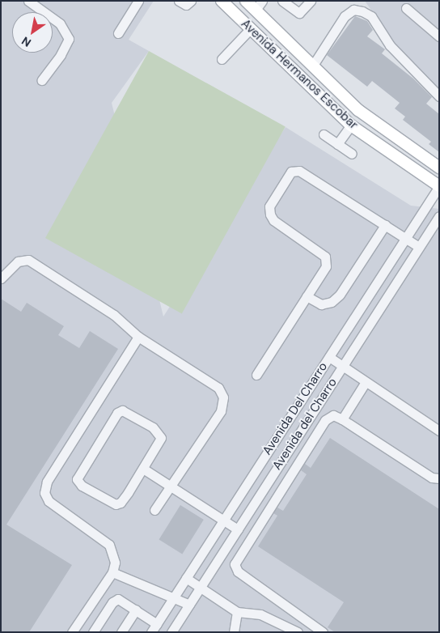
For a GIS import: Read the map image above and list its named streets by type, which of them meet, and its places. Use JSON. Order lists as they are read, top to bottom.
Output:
{
  "streets": {
    "main road": ["Avenida Hermanos Escobar"],
    "street": ["Avenida Del Charro", "Avenida del Charro"]
  },
  "crossings": [
    ["Avenida Hermanos Escobar", "Avenida Del Charro"]
  ],
  "north": "bottom left"
}
